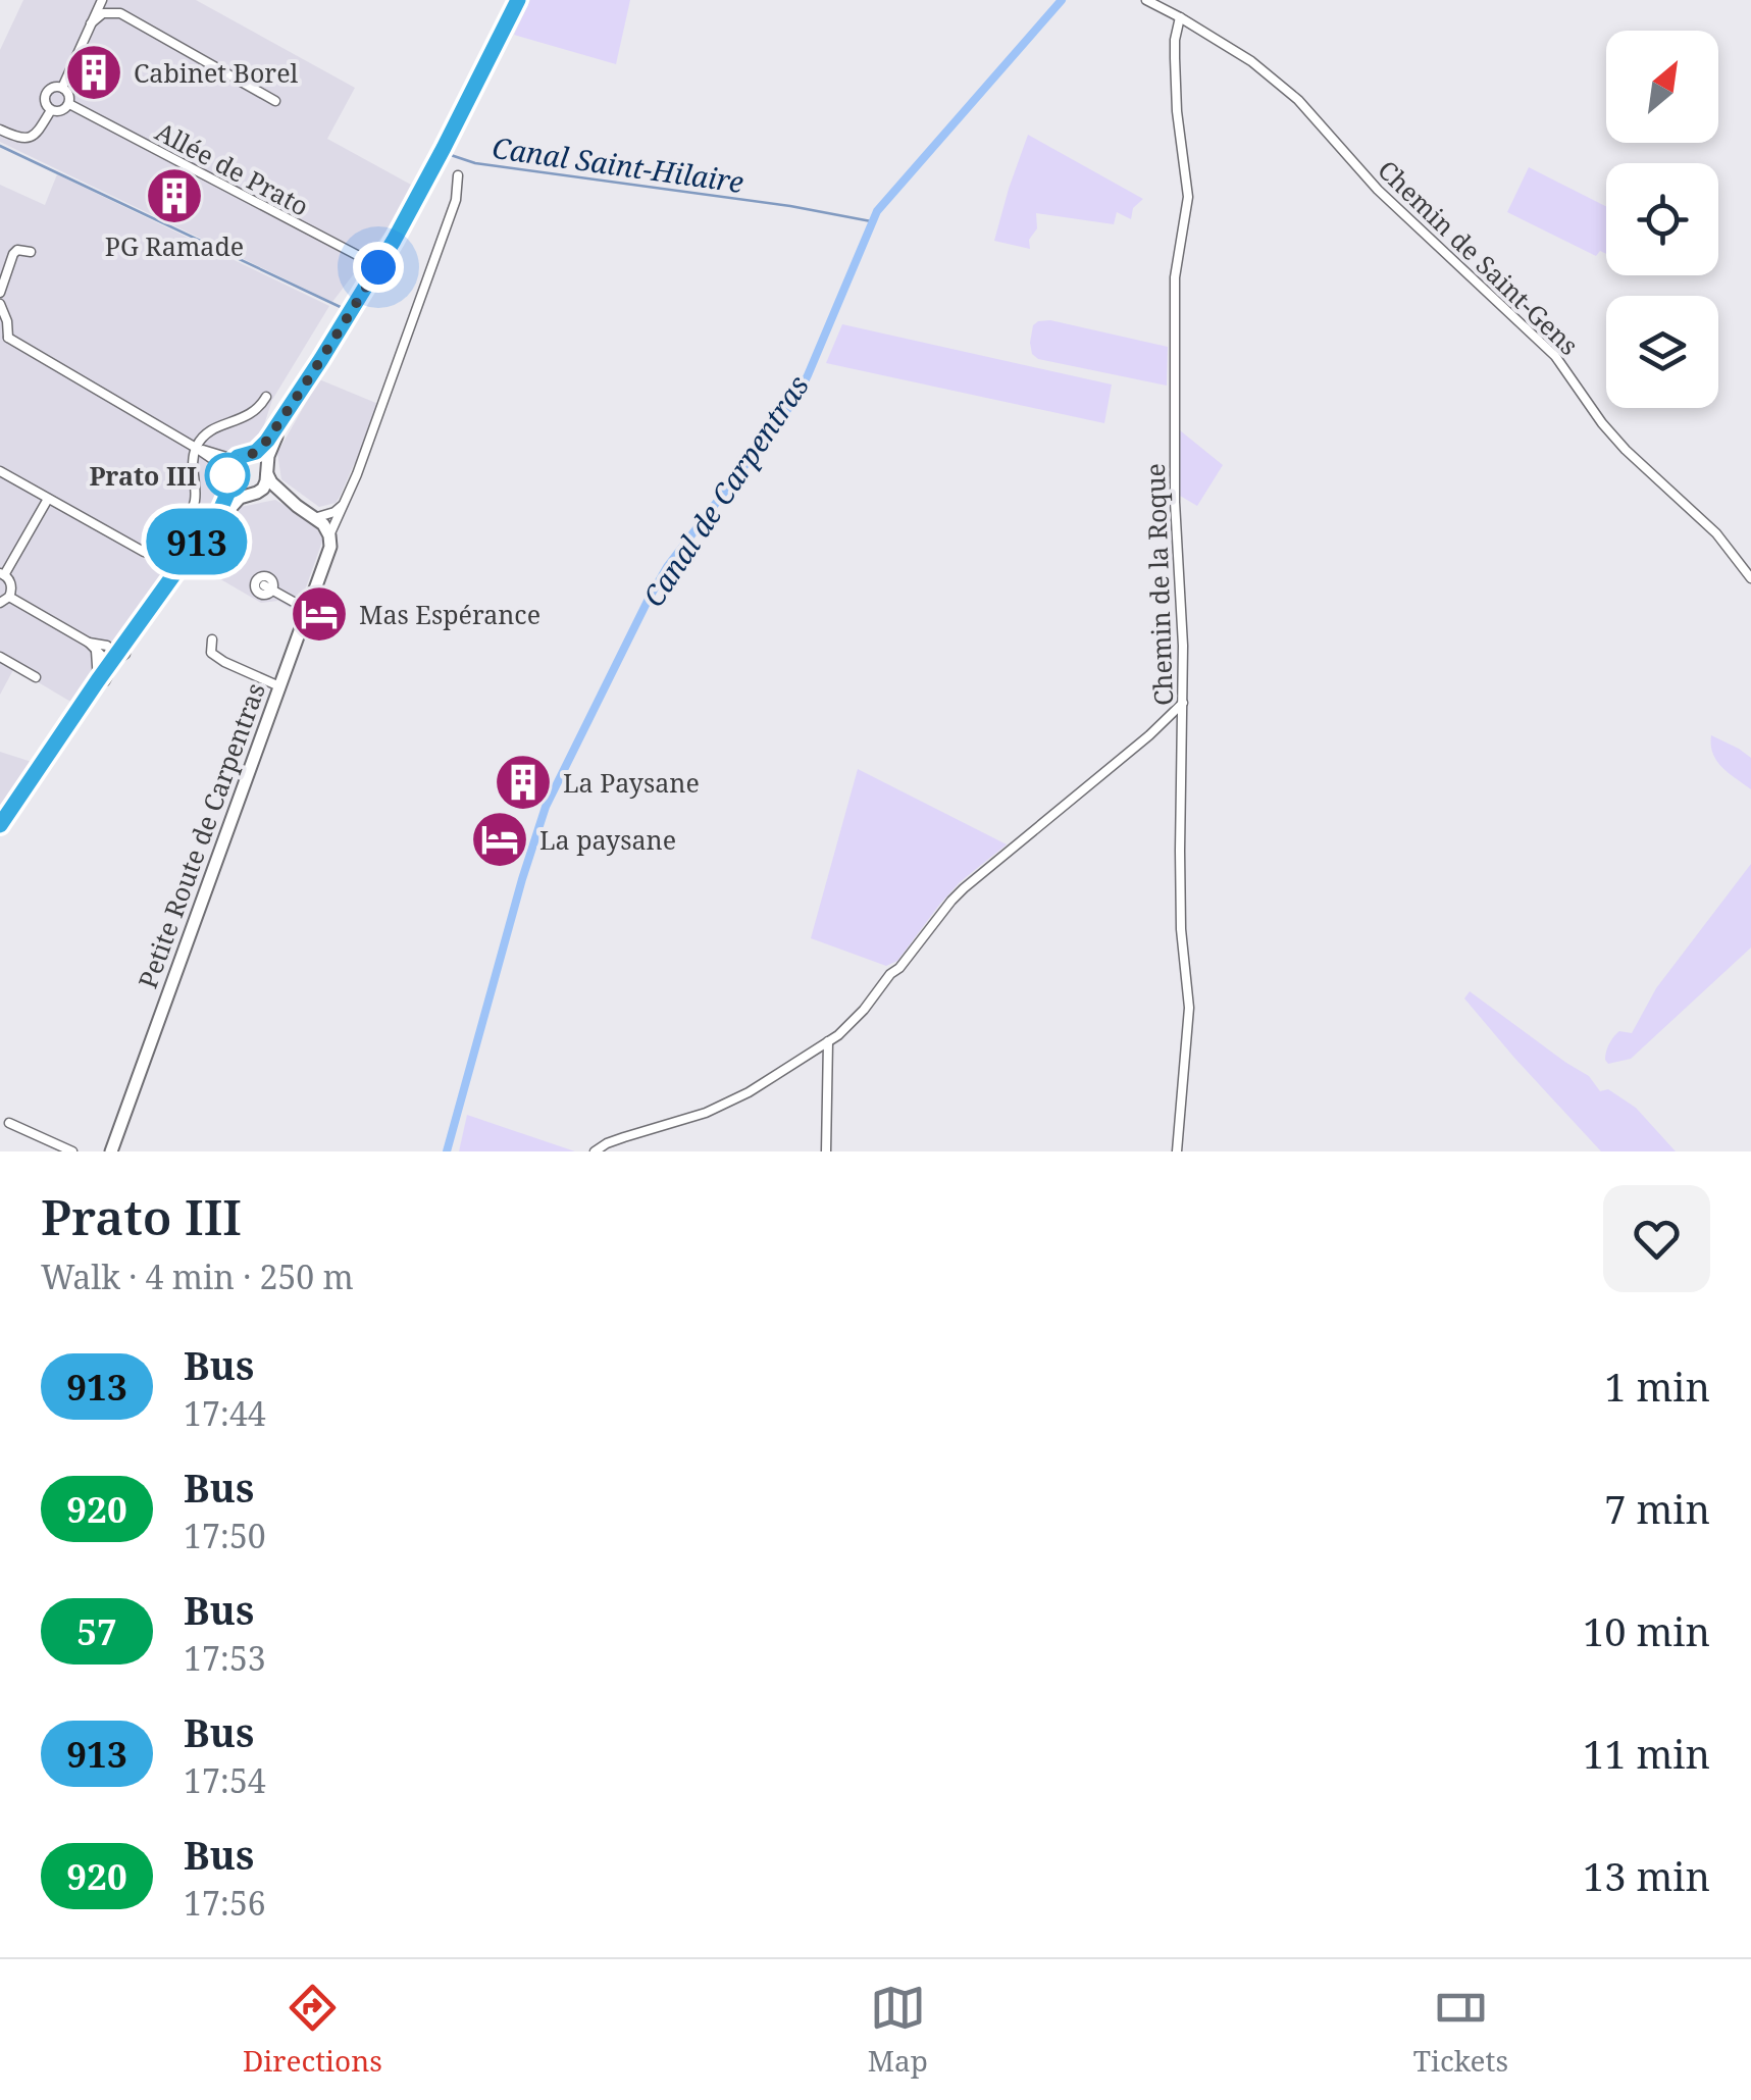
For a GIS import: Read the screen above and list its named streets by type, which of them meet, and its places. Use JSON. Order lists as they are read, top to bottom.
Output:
{
  "streets": {
    "main road": ["Petite Route de Carpentras"],
    "street": ["Allée de Prato", "Chemin de Saint-Gens", "Chemin de la Roque"]
  },
  "crossings": [
    ["Chemin de Saint-Gens", "Chemin de la Roque"]
  ],
  "water": ["Canal Saint-Hilaire", "Canal de Carpentras"],
  "places": {
    "building": ["Cabinet Borel", "PG Ramade", "La Paysane"],
    "other": ["Prato III"],
    "hotel": ["Mas Espérance", "La paysane"]
  },
  "lines": ["bus line 913"],
  "north": "top right",
  "page": {
    "on_map": "913",
    "heading": ["Prato III", "Walk · 4 min · 250 m"],
    "list": [
      {
        "mark": "913",
        "name": "Bus",
        "note": "17:44",
        "value": "1 min"
      },
      {
        "mark": "920",
        "name": "Bus",
        "note": "17:50",
        "value": "7 min"
      },
      {
        "mark": "57",
        "name": "Bus",
        "note": "17:53",
        "value": "10 min"
      },
      {
        "mark": "913",
        "name": "Bus",
        "note": "17:54",
        "value": "11 min"
      },
      {
        "mark": "920",
        "name": "Bus",
        "note": "17:56",
        "value": "13 min"
      }
    ],
    "tabs": ["Directions", "Map", "Tickets"]
  }
}
